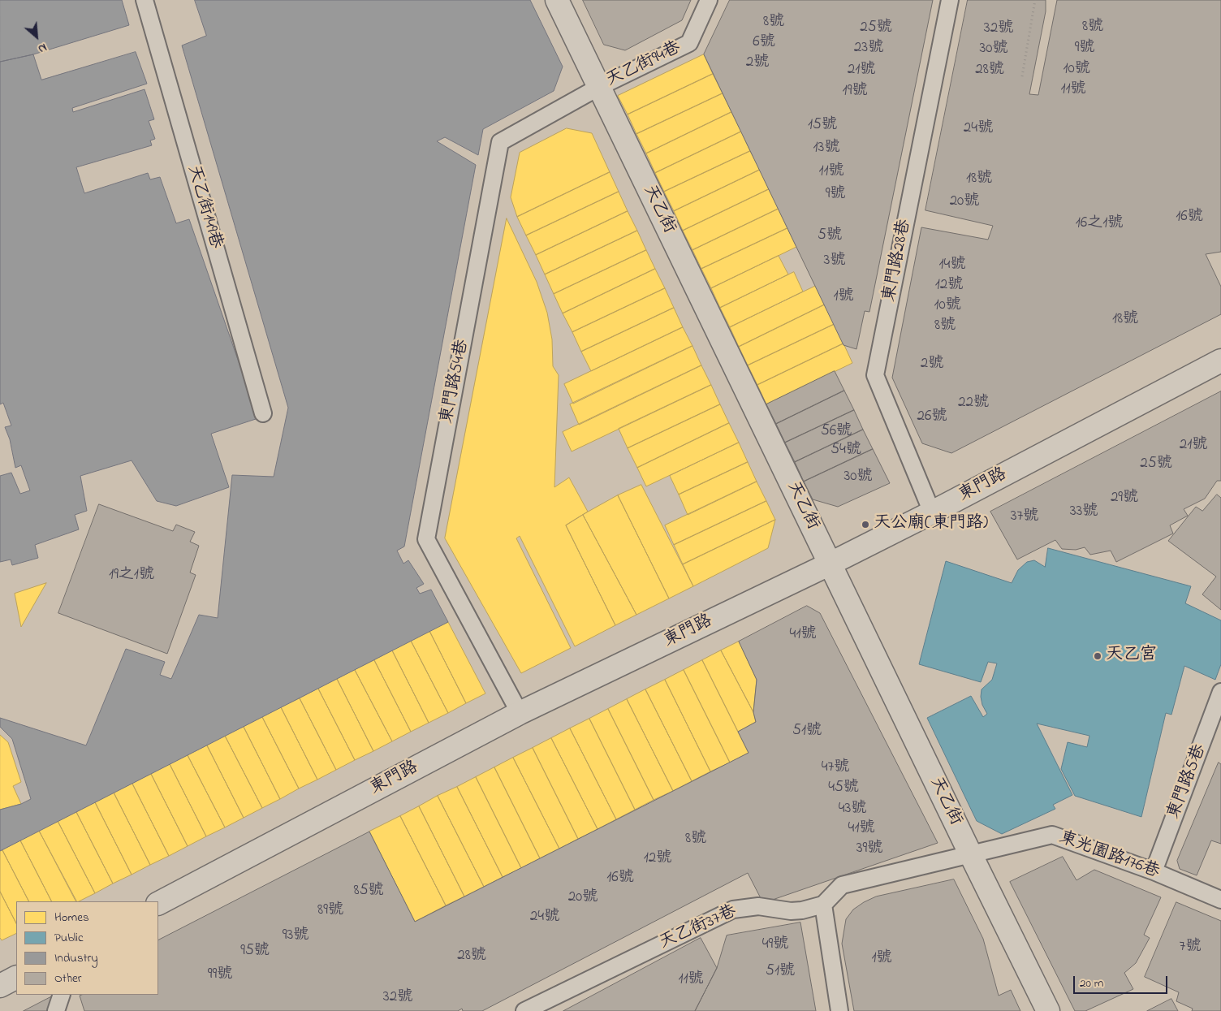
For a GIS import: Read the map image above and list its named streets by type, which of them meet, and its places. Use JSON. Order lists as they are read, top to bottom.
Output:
{
  "streets": {
    "street": ["天乙街", "東門路"],
    "lane": [
      "天乙街94巷",
      "天乙街149巷",
      "東門路28巷",
      "東門路54巷",
      "東門路5巷",
      "東光園路176巷",
      "天乙街37巷"
    ]
  },
  "crossings": [
    ["天乙街94巷", "天乙街"],
    ["天乙街94巷", "東門路54巷"],
    ["天乙街", "東門路54巷"],
    ["天乙街", "東門路"],
    ["天乙街", "東光園路176巷"],
    ["東門路28巷", "東門路"],
    ["東門路54巷", "東門路"],
    ["東門路5巷", "東光園路176巷"]
  ],
  "places": ["天公廟(東門路)", "天乙宮"],
  "house_numbers": [
    "8號",
    "8號",
    "25號",
    "32號",
    "6號",
    "23號",
    "9號",
    "30號",
    "2號",
    "10號",
    "21號",
    "28號",
    "11號",
    "19號",
    "15號",
    "24號",
    "13號",
    "11號",
    "18號",
    "9號",
    "20號",
    "16號",
    "16之1號",
    "5號",
    "3號",
    "14號",
    "12號",
    "1號",
    "10號",
    "18號",
    "8號",
    "2號",
    "22號",
    "26號",
    "56號",
    "21號",
    "54號",
    "25號",
    "30號",
    "29號",
    "33號",
    "37號",
    "19之1號",
    "41號",
    "51號",
    "47號",
    "45號",
    "43號",
    "41號",
    "8號",
    "39號",
    "12號",
    "16號",
    "85號",
    "20號",
    "89號",
    "24號",
    "93號",
    "49號",
    "7號",
    "95號",
    "28號",
    "1號",
    "51號",
    "99號",
    "11號",
    "32號"
  ],
  "legend": [
    "Homes",
    "Public",
    "Industry",
    "Other"
  ],
  "scale_bar": "20 m",
  "north": "bottom right"
}
